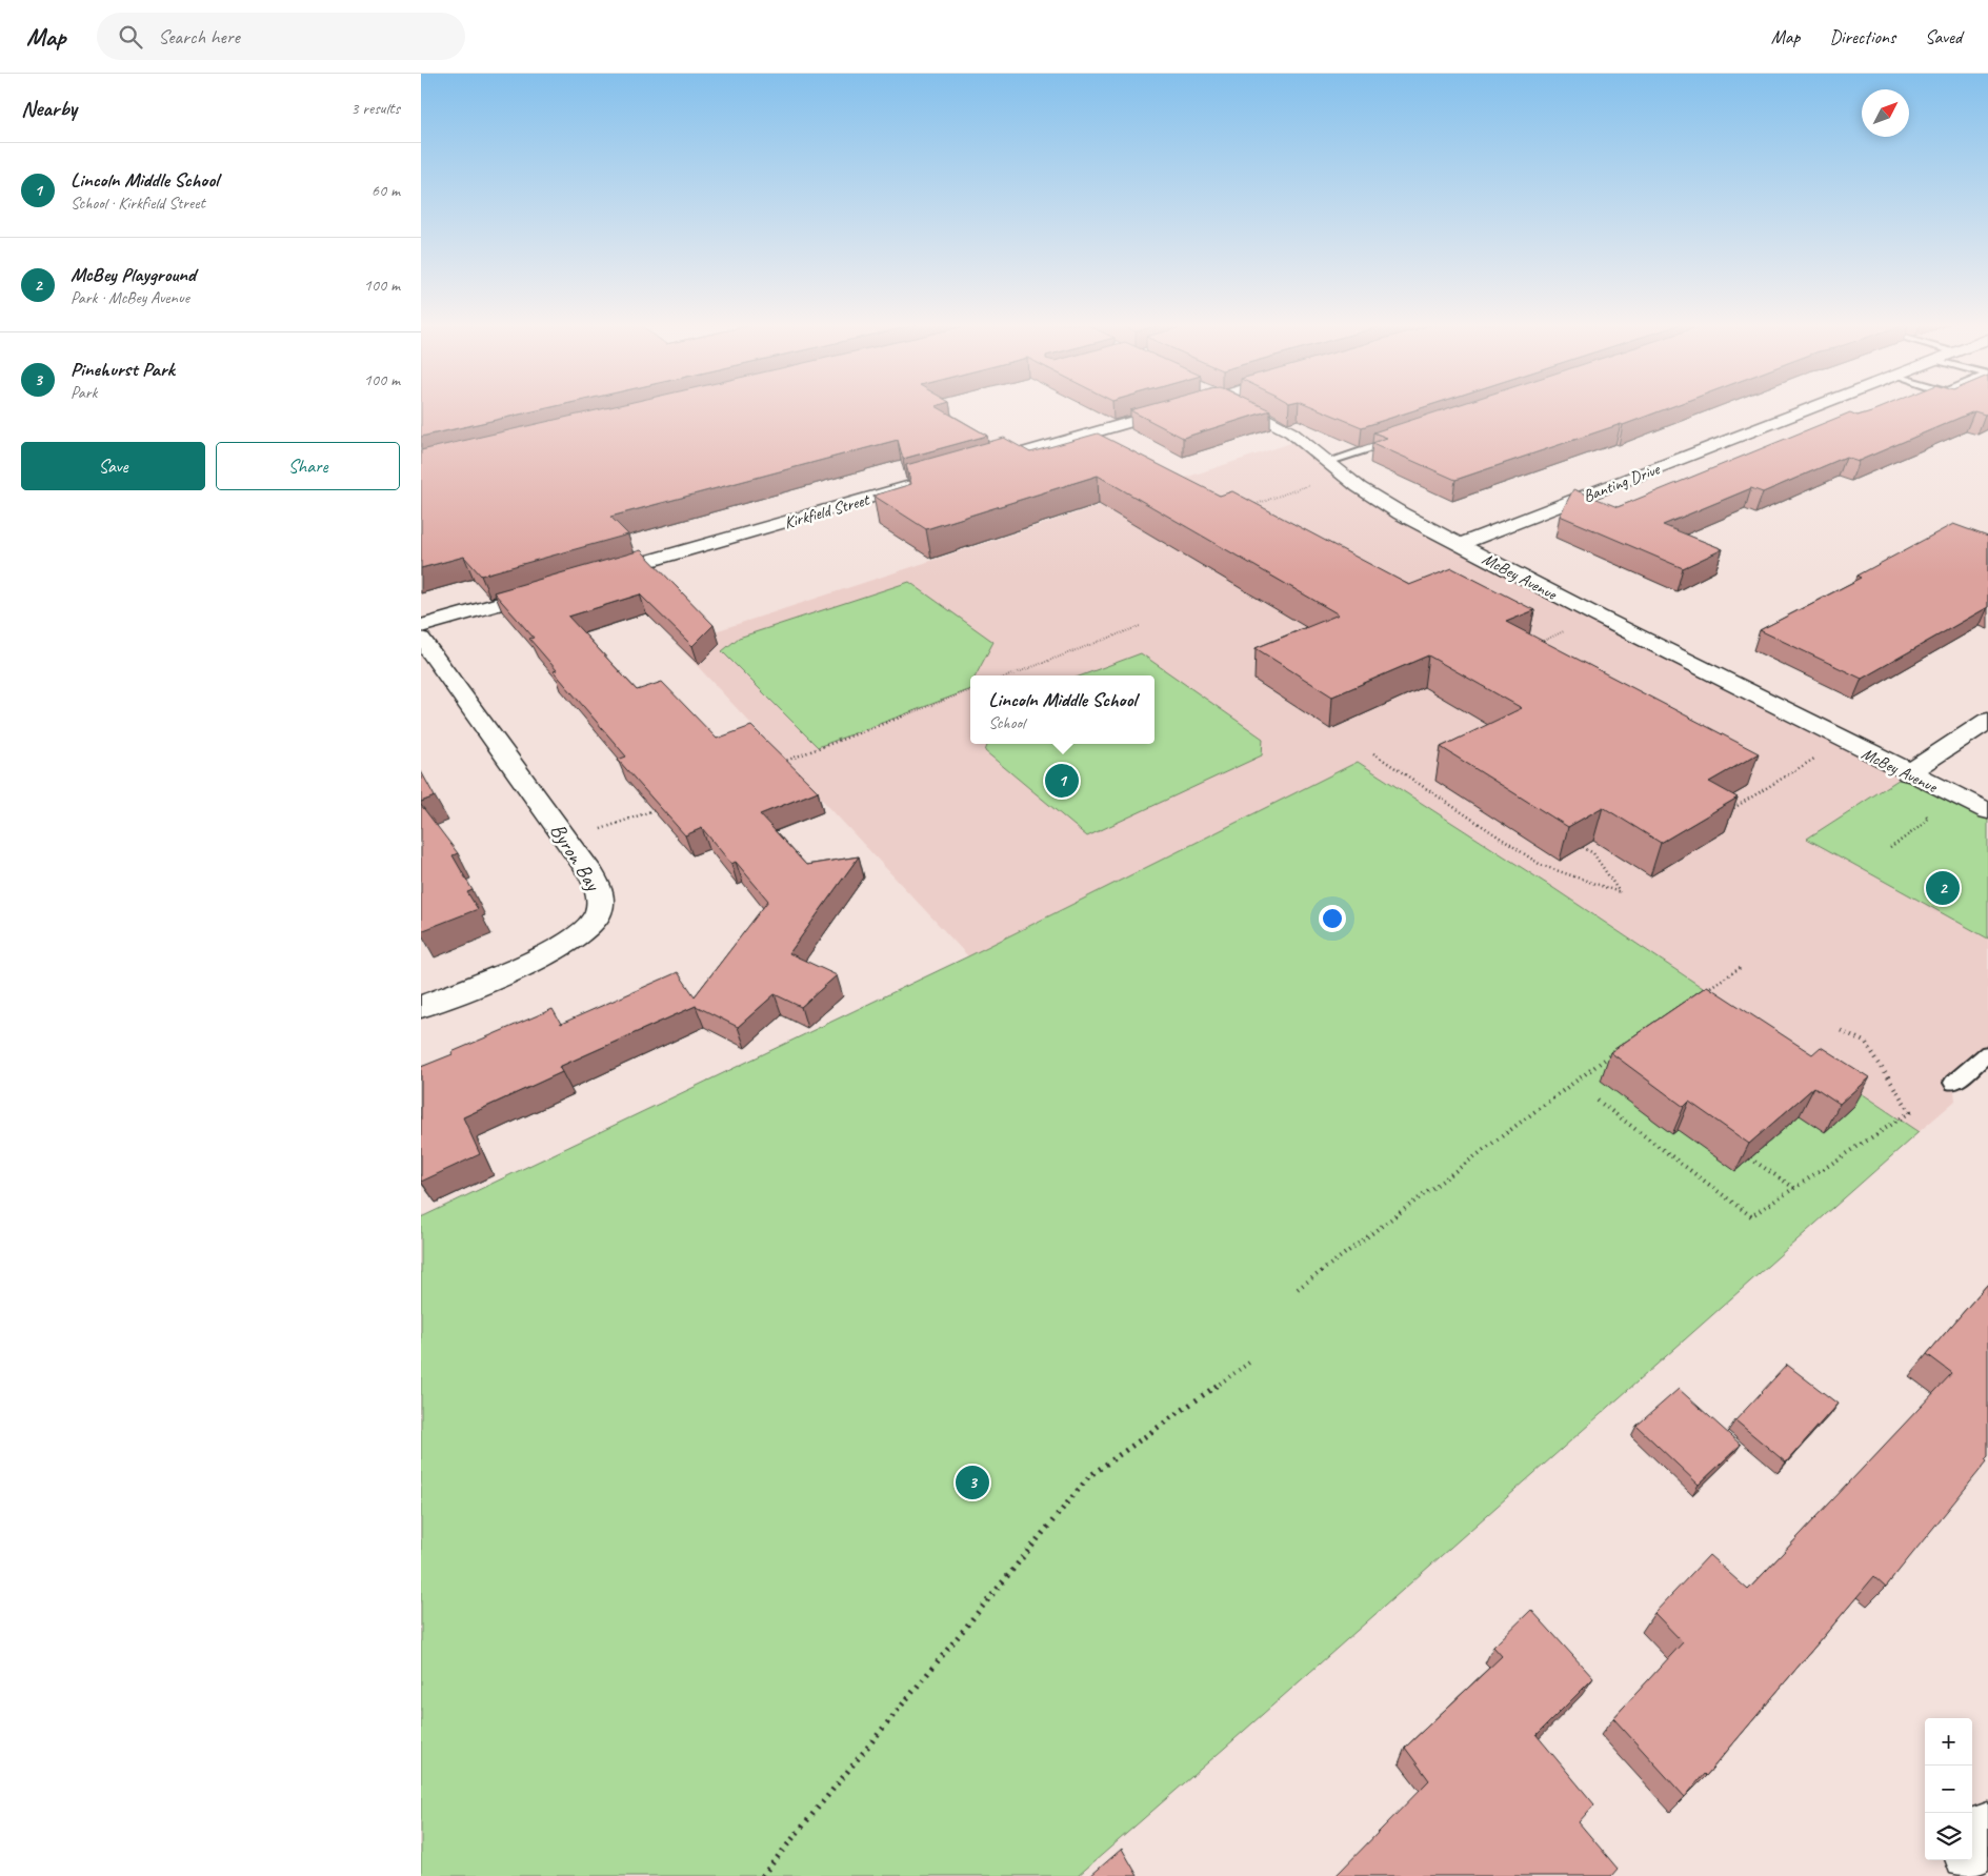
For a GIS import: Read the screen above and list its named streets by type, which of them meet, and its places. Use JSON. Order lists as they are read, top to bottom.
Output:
{
  "streets": {
    "street": [
      "Banting Drive",
      "Kirkfield Street",
      "McBey Avenue",
      "Byron Bay"
    ]
  },
  "crossings": [
    ["Banting Drive", "McBey Avenue"]
  ],
  "north": "top right",
  "page": {
    "header": "Map",
    "search": "Search here",
    "nav": ["Map", "Directions", "Saved"],
    "heading": ["Nearby", "3 results"],
    "list": [
      {
        "mark": "1",
        "name": "Lincoln Middle School",
        "note": "School · Kirkfield Street",
        "value": "60 m"
      },
      {
        "mark": "2",
        "name": "McBey Playground",
        "note": "Park · McBey Avenue",
        "value": "100 m"
      },
      {
        "mark": "3",
        "name": "Pinehurst Park",
        "note": "Park",
        "value": "100 m"
      }
    ],
    "buttons": ["Save", "Share"],
    "popup": ["Lincoln Middle School", "School"],
    "pins": ["1", "2", "3"],
    "map_buttons": ["+", "−"]
  }
}
